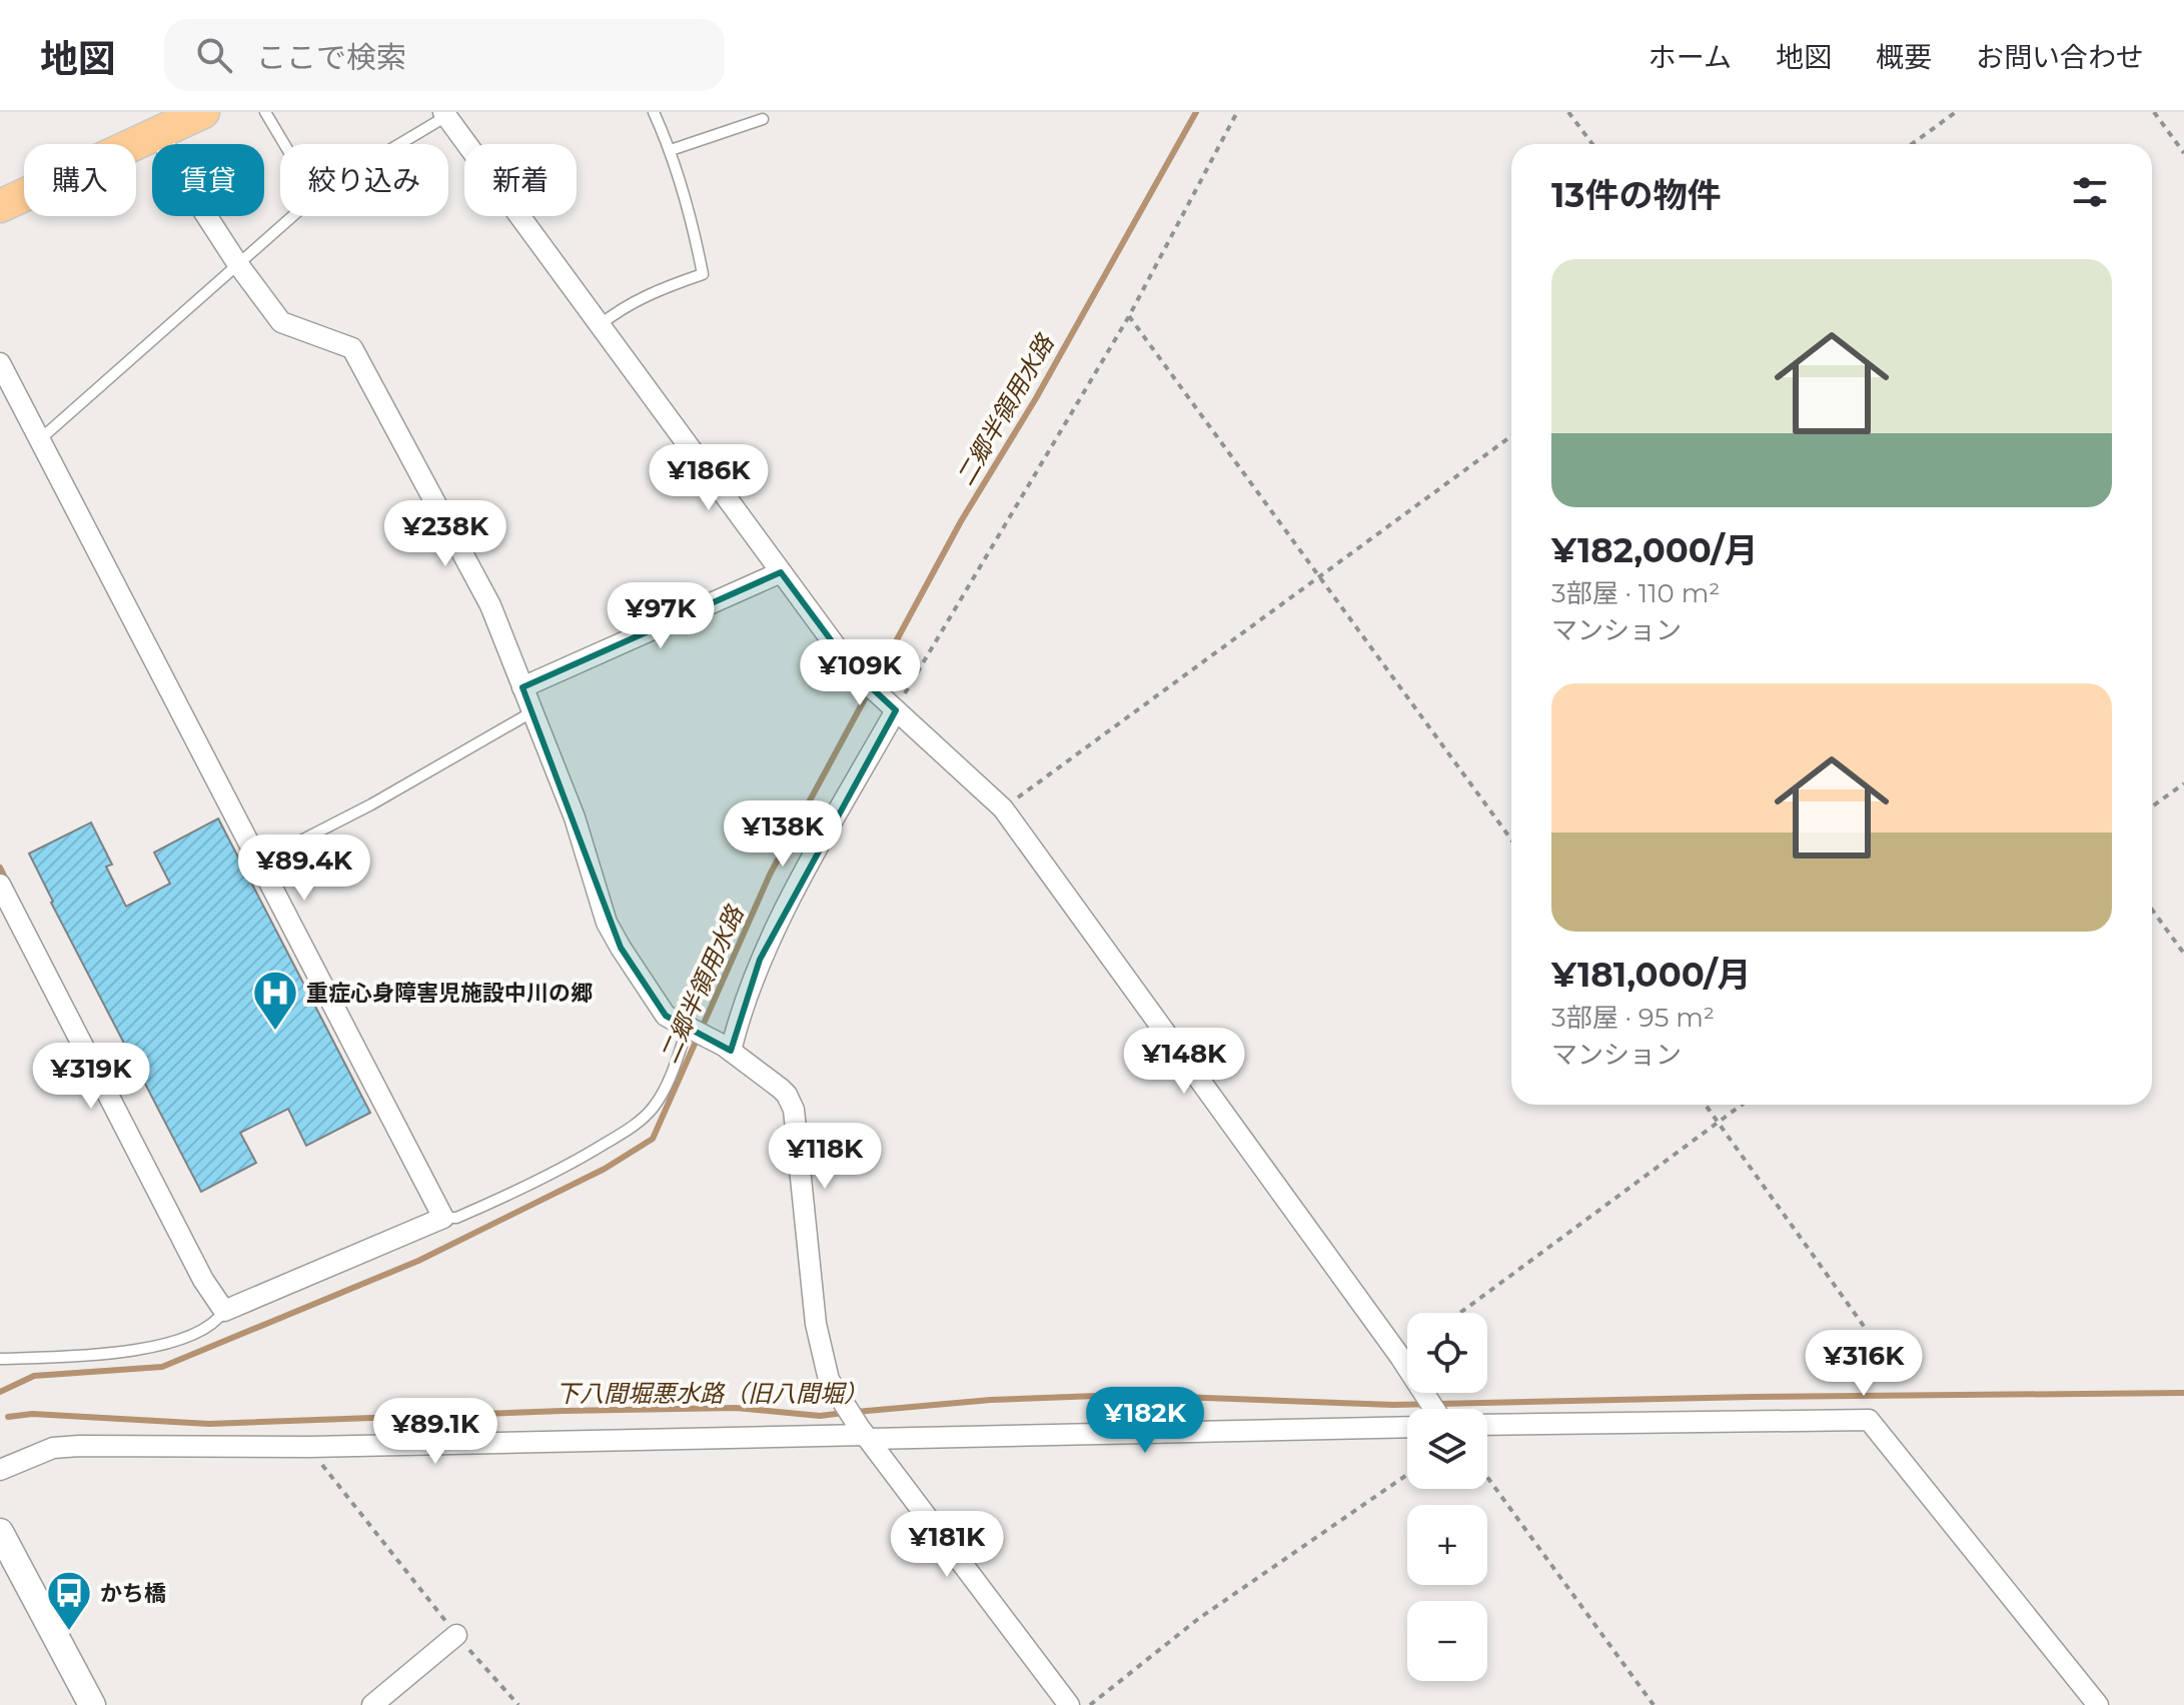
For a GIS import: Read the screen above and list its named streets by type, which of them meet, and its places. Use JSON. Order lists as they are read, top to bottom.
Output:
{
  "water": ["二郷半領用水路", "下八間堀悪水路（旧八間堀）"],
  "places": {
    "hospital": ["重症心身障害児施設中川の郷"],
    "bus stop": ["かち橋"]
  },
  "page": {
    "header": "地図",
    "search": "ここで検索",
    "nav": [
      "ホーム",
      "地図",
      "概要",
      "お問い合わせ"
    ],
    "chip": [
      "購入",
      "賃貸",
      "絞り込み",
      "新着"
    ],
    "heading": "13件の物件",
    "list": [
      {
        "name": "¥182,000/月",
        "note": "3部屋 · 110 m² · マンション"
      },
      {
        "name": "¥181,000/月",
        "note": "3部屋 · 95 m² · マンション"
      }
    ],
    "price": [
      "¥186K",
      "¥238K",
      "¥97K",
      "¥109K",
      "¥138K",
      "¥89.4K",
      "¥148K",
      "¥319K",
      "¥118K",
      "¥316K",
      "¥182K",
      "¥89.1K",
      "¥181K"
    ],
    "map_buttons": ["+", "−"]
  }
}
